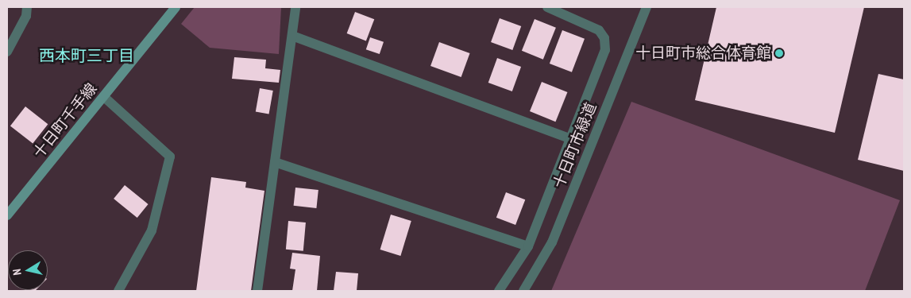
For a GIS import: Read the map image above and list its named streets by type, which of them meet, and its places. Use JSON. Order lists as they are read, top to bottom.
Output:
{
  "streets": {
    "main road": ["十日町千手線"],
    "street": ["十日町市緑道"]
  },
  "districts": ["西本町三丁目"],
  "places": ["十日町市総合体育館"],
  "north": "left"
}
